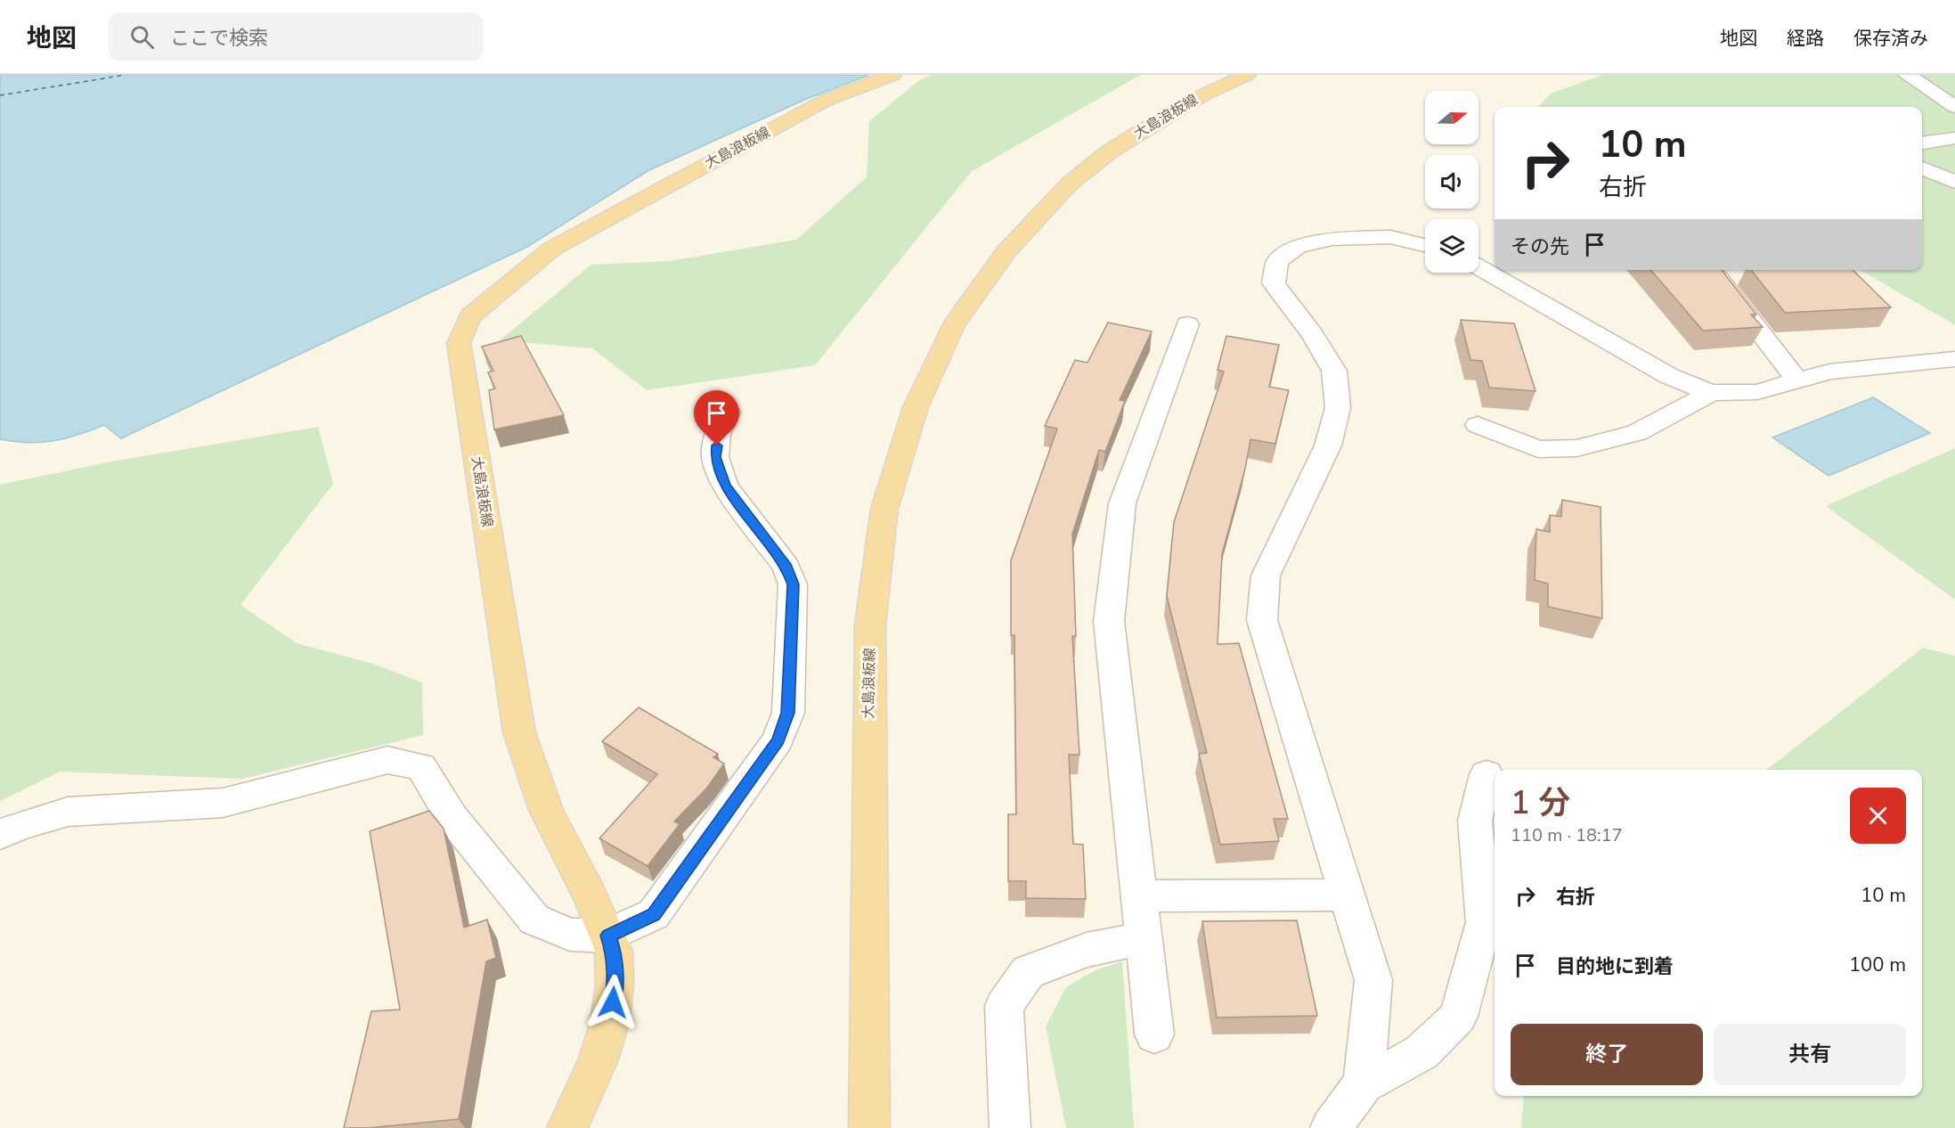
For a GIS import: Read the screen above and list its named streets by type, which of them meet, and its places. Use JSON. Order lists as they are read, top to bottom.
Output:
{
  "streets": {
    "main road": ["大島浪板線"]
  },
  "north": "right",
  "page": {
    "header": "地図",
    "search": "ここで検索",
    "nav": ["地図", "経路", "保存済み"],
    "turn": ["10 m", "右折"],
    "then": "その先",
    "heading": ["1 分", "110 m · 18:17"],
    "list": [
      {
        "name": "右折",
        "value": "10 m"
      },
      {
        "name": "目的地に到着",
        "value": "100 m"
      }
    ],
    "buttons": ["終了", "共有"]
  }
}
